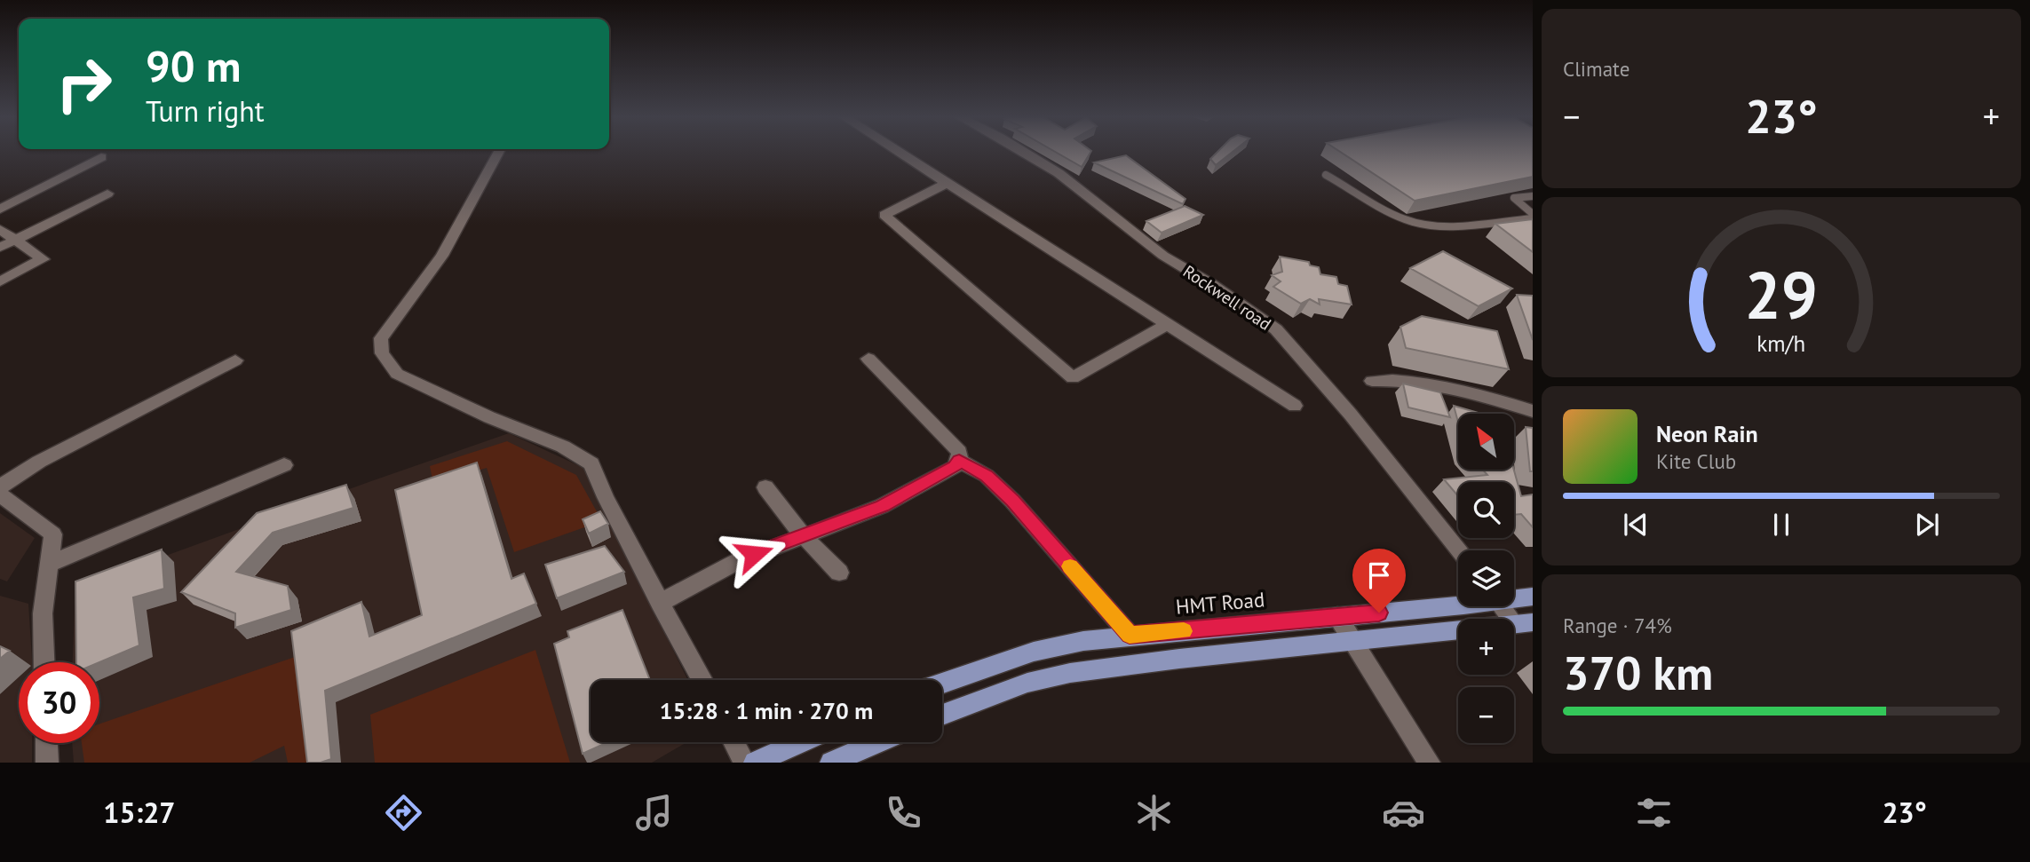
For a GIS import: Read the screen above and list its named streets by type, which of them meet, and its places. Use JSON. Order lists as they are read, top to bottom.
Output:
{
  "streets": {
    "main road": ["HMT Road"],
    "street": ["Rockwell road"]
  },
  "north": "top left",
  "page": {
    "tile": [
      "Climate",
      ["Range · 74%", "370 km"]
    ],
    "turn": ["90 m", "Turn right"],
    "heat": ["−", "23°", "+"],
    "song": ["Neon Rain", "Kite Club"],
    "map_buttons": ["+", "−"],
    "limit": "30",
    "trip": "15:28 · 1 min · 270 m",
    "tabs": ["15:27", "23°"],
    "gauge": ["29", "km/h"]
  }
}
